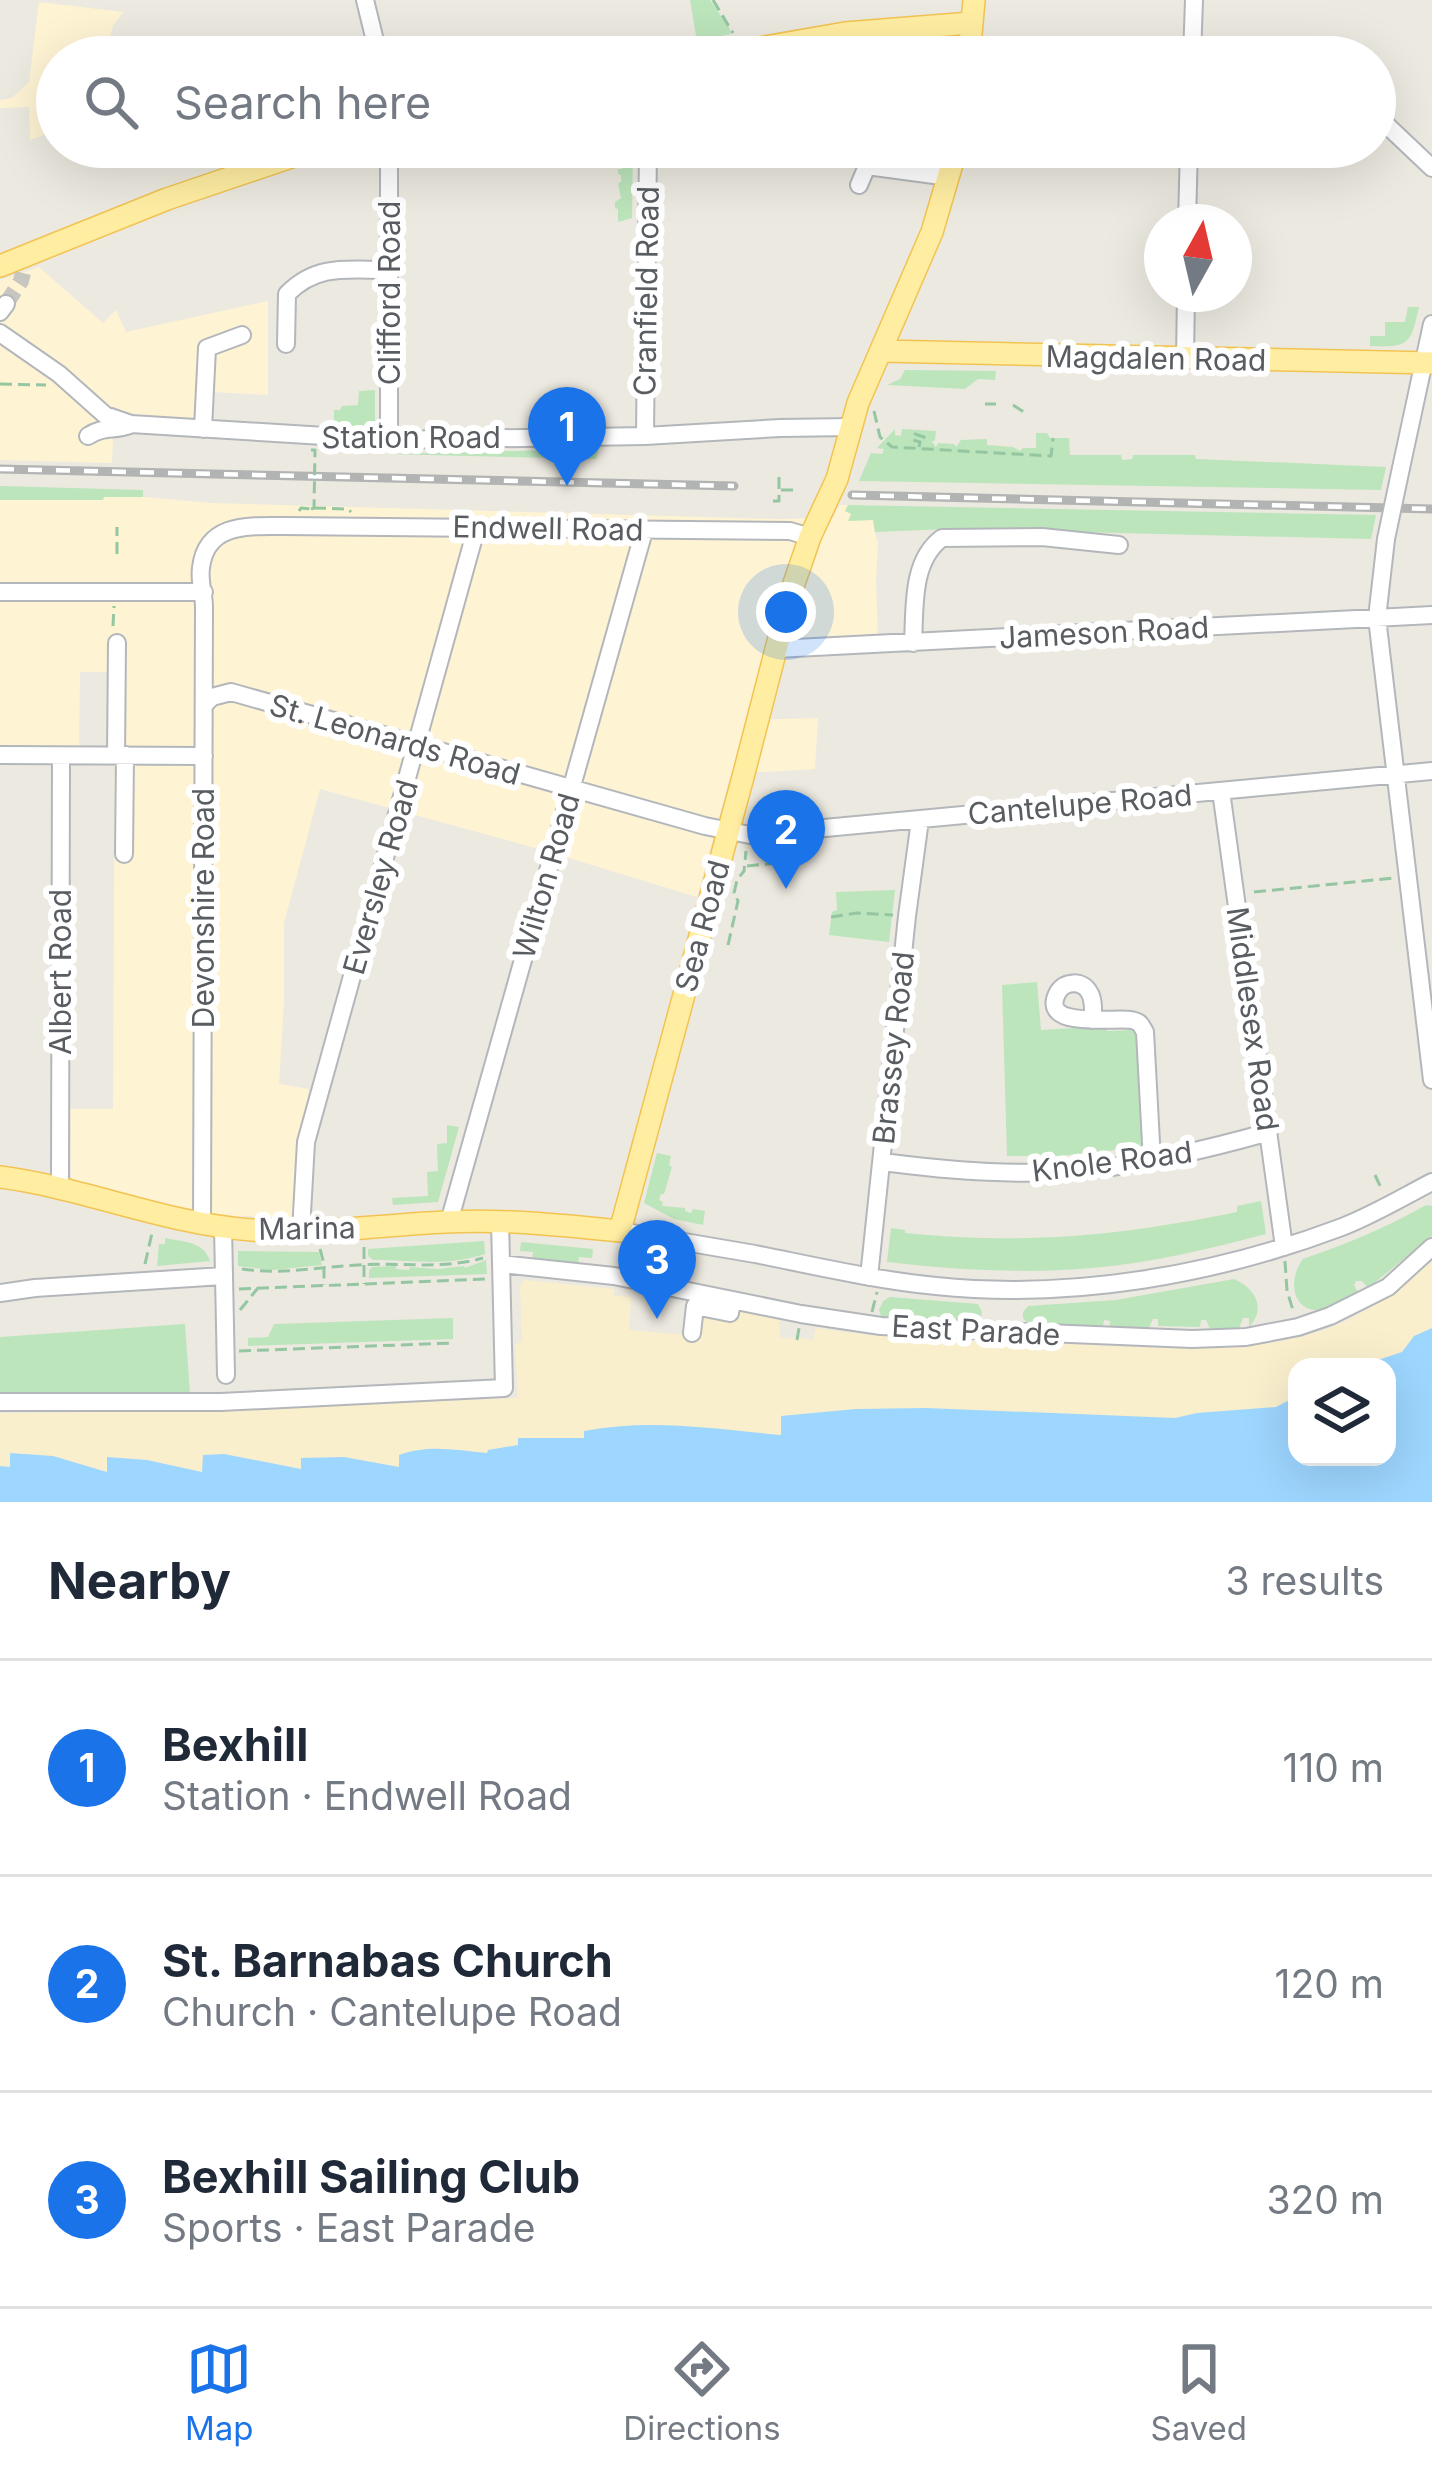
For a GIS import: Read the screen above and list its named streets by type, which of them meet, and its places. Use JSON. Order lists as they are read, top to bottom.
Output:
{
  "streets": {
    "main road": ["Magdalen Road", "Sea Road", "Marina"],
    "street": [
      "Cranfield Road",
      "Clifford Road",
      "Station Road",
      "Endwell Road",
      "Jameson Road",
      "St. Leonards Road",
      "Cantelupe Road",
      "Wilton Road",
      "Eversley Road",
      "Devonshire Road",
      "Albert Road",
      "Middlesex Road",
      "Brassey Road",
      "Knole Road",
      "East Parade"
    ]
  },
  "crossings": [
    ["Cranfield Road", "Station Road"],
    ["Clifford Road", "Station Road"],
    ["Magdalen Road", "Sea Road"],
    ["Station Road", "Sea Road"],
    ["Endwell Road", "Wilton Road"],
    ["Endwell Road", "Eversley Road"],
    ["Endwell Road", "Devonshire Road"],
    ["Endwell Road", "Sea Road"],
    ["Jameson Road", "Sea Road"],
    ["St. Leonards Road", "Cantelupe Road"],
    ["St. Leonards Road", "Wilton Road"],
    ["St. Leonards Road", "Eversley Road"],
    ["St. Leonards Road", "Devonshire Road"],
    ["St. Leonards Road", "Sea Road"],
    ["Cantelupe Road", "Sea Road"],
    ["Cantelupe Road", "Middlesex Road"],
    ["Cantelupe Road", "Brassey Road"],
    ["Wilton Road", "Marina"],
    ["Eversley Road", "Marina"],
    ["Devonshire Road", "Marina"],
    ["Sea Road", "Marina"],
    ["Albert Road", "Marina"],
    ["Middlesex Road", "Knole Road"],
    ["Brassey Road", "Knole Road"]
  ],
  "north": "top",
  "page": {
    "search": "Search here",
    "pins": ["1", "2", "3"],
    "heading": ["Nearby", "3 results"],
    "list": [
      {
        "mark": "1",
        "name": "Bexhill",
        "note": "Station · Endwell Road",
        "value": "110 m"
      },
      {
        "mark": "2",
        "name": "St. Barnabas Church",
        "note": "Church · Cantelupe Road",
        "value": "120 m"
      },
      {
        "mark": "3",
        "name": "Bexhill Sailing Club",
        "note": "Sports · East Parade",
        "value": "320 m"
      }
    ],
    "nav": ["Map", "Directions", "Saved"]
  }
}
